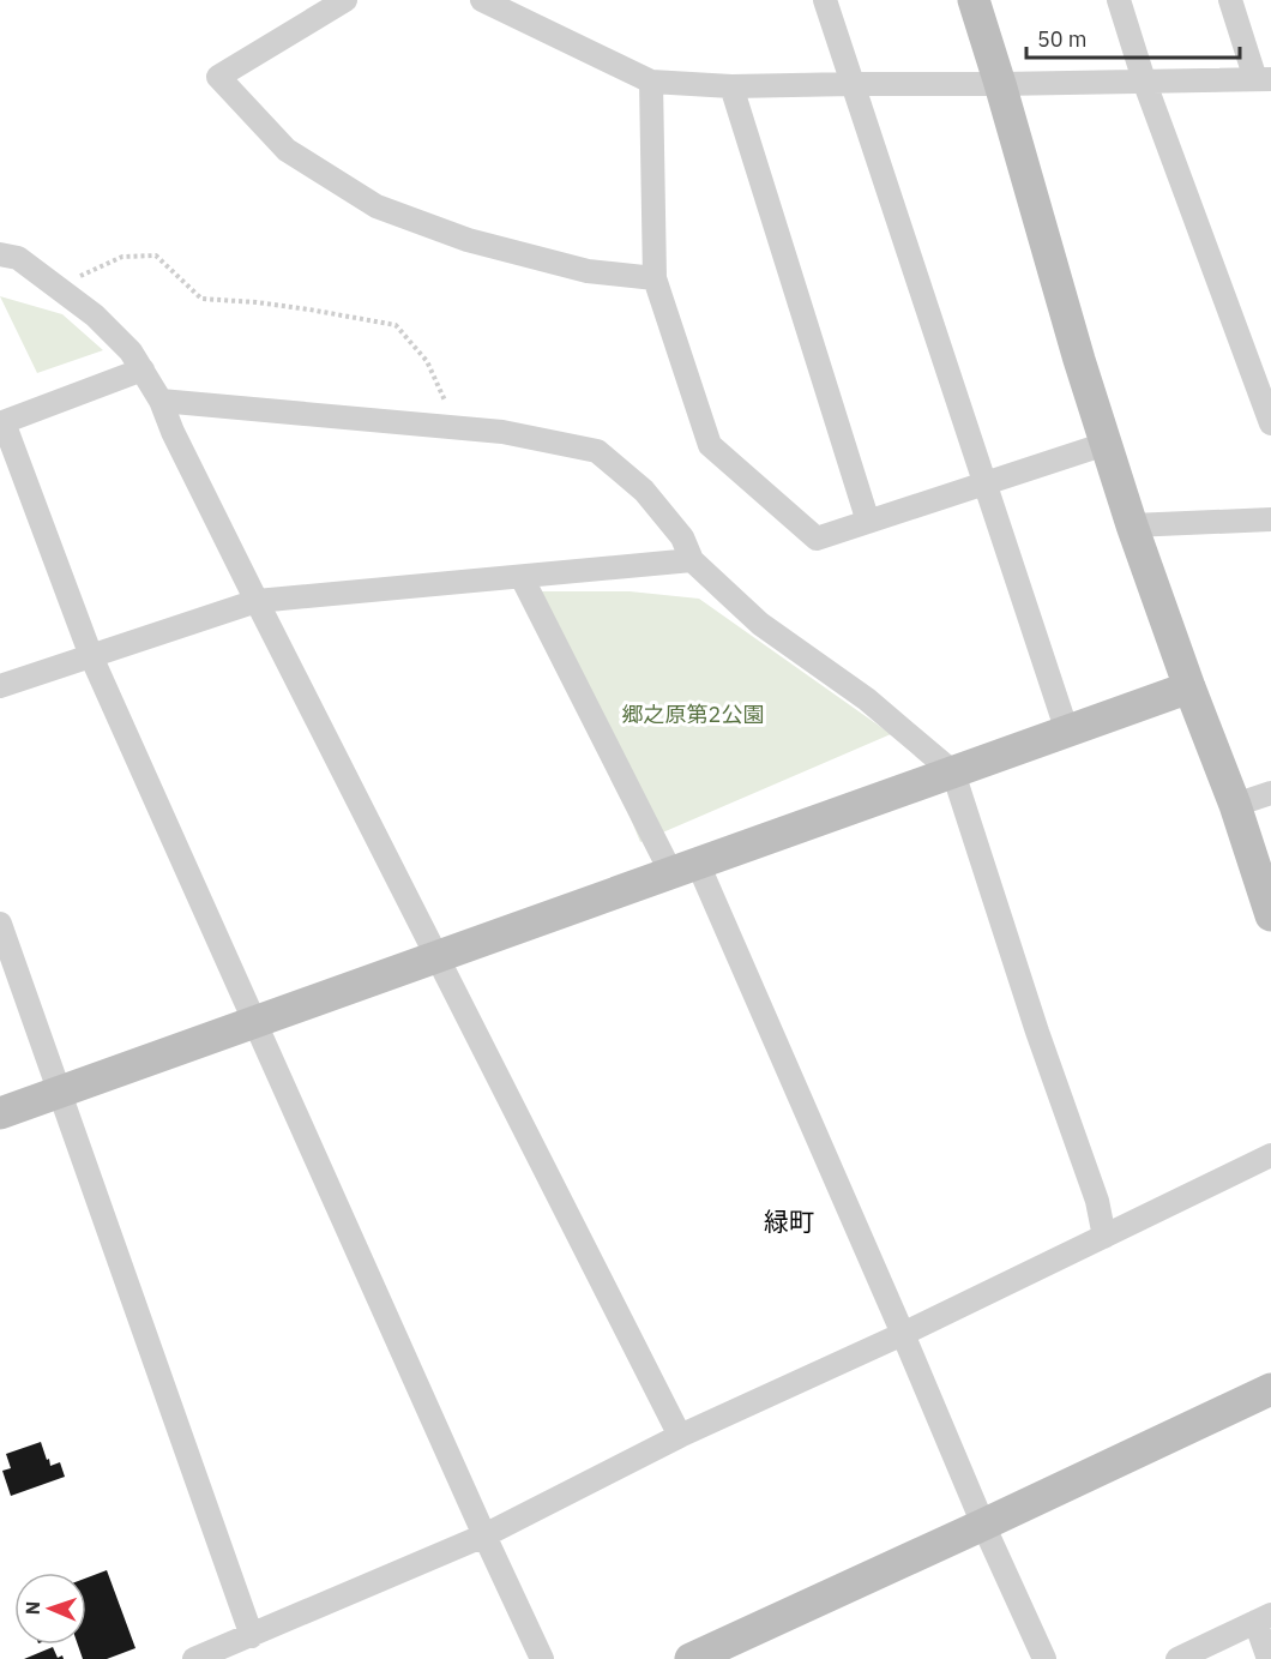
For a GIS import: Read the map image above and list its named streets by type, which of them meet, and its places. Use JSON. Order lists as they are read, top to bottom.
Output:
{
  "districts": ["緑町"],
  "parks": ["郷之原第2公園"],
  "scale_bar": "50 m",
  "north": "left"
}
